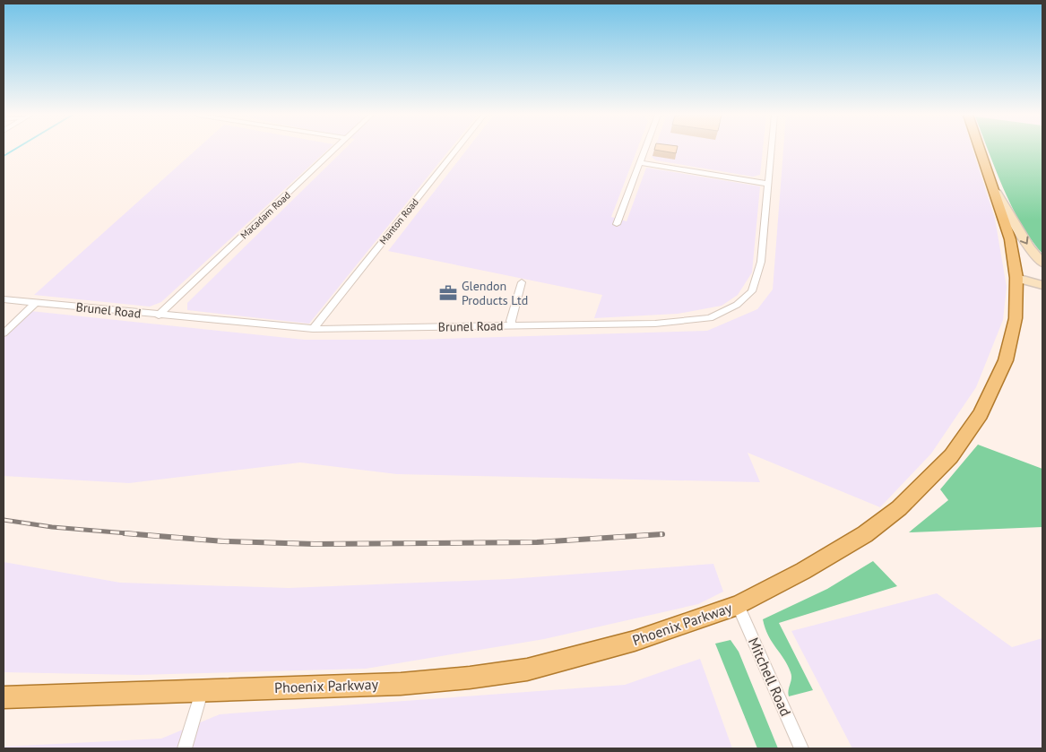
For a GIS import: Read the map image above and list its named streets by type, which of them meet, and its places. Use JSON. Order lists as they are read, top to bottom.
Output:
{
  "streets": {
    "main road": ["Phoenix Parkway"],
    "street": [
      "Macadam Road",
      "Manton Road",
      "Brunel Road",
      "Mitchell Road"
    ]
  },
  "crossings": [
    ["Macadam Road", "Brunel Road"],
    ["Manton Road", "Brunel Road"],
    ["Phoenix Parkway", "Mitchell Road"]
  ],
  "places": {
    "office": ["Glendon Products Ltd"]
  }
}
